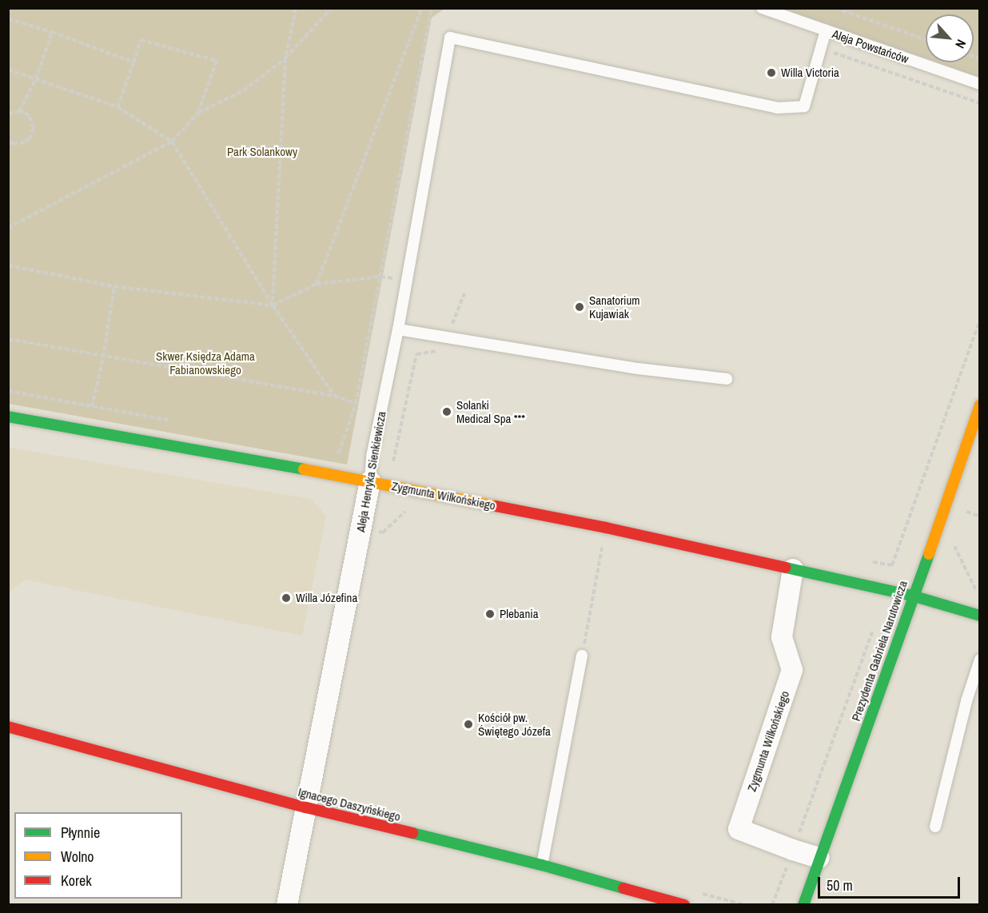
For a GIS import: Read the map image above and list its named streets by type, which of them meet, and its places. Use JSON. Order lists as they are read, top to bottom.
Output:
{
  "streets": {
    "street": [
      "Aleja Henryka Sienkiewicza",
      "Zygmunta Wilkońskiego",
      "Prezydenta Gabriela Narutowicza",
      "Ignacego Daszyńskiego"
    ],
    "lane": ["Aleja Powstańców"]
  },
  "crossings": [
    ["Aleja Powstańców", "Aleja Henryka Sienkiewicza"],
    ["Aleja Henryka Sienkiewicza", "Zygmunta Wilkońskiego"],
    ["Aleja Henryka Sienkiewicza", "Ignacego Daszyńskiego"],
    ["Zygmunta Wilkońskiego", "Prezydenta Gabriela Narutowicza"]
  ],
  "parks": ["Park Solankowy", "Skwer Księdza Adama Fabianowskiego"],
  "places": [
    "Willa Victoria",
    "Sanatorium Kujawiak",
    "Solanki Medical Spa ***",
    "Willa Józefina",
    "Plebania",
    "Kościół pw. Świętego Józefa"
  ],
  "legend": ["Płynnie", "Wolno", "Korek"],
  "scale_bar": "50 m",
  "north": "bottom right"
}
